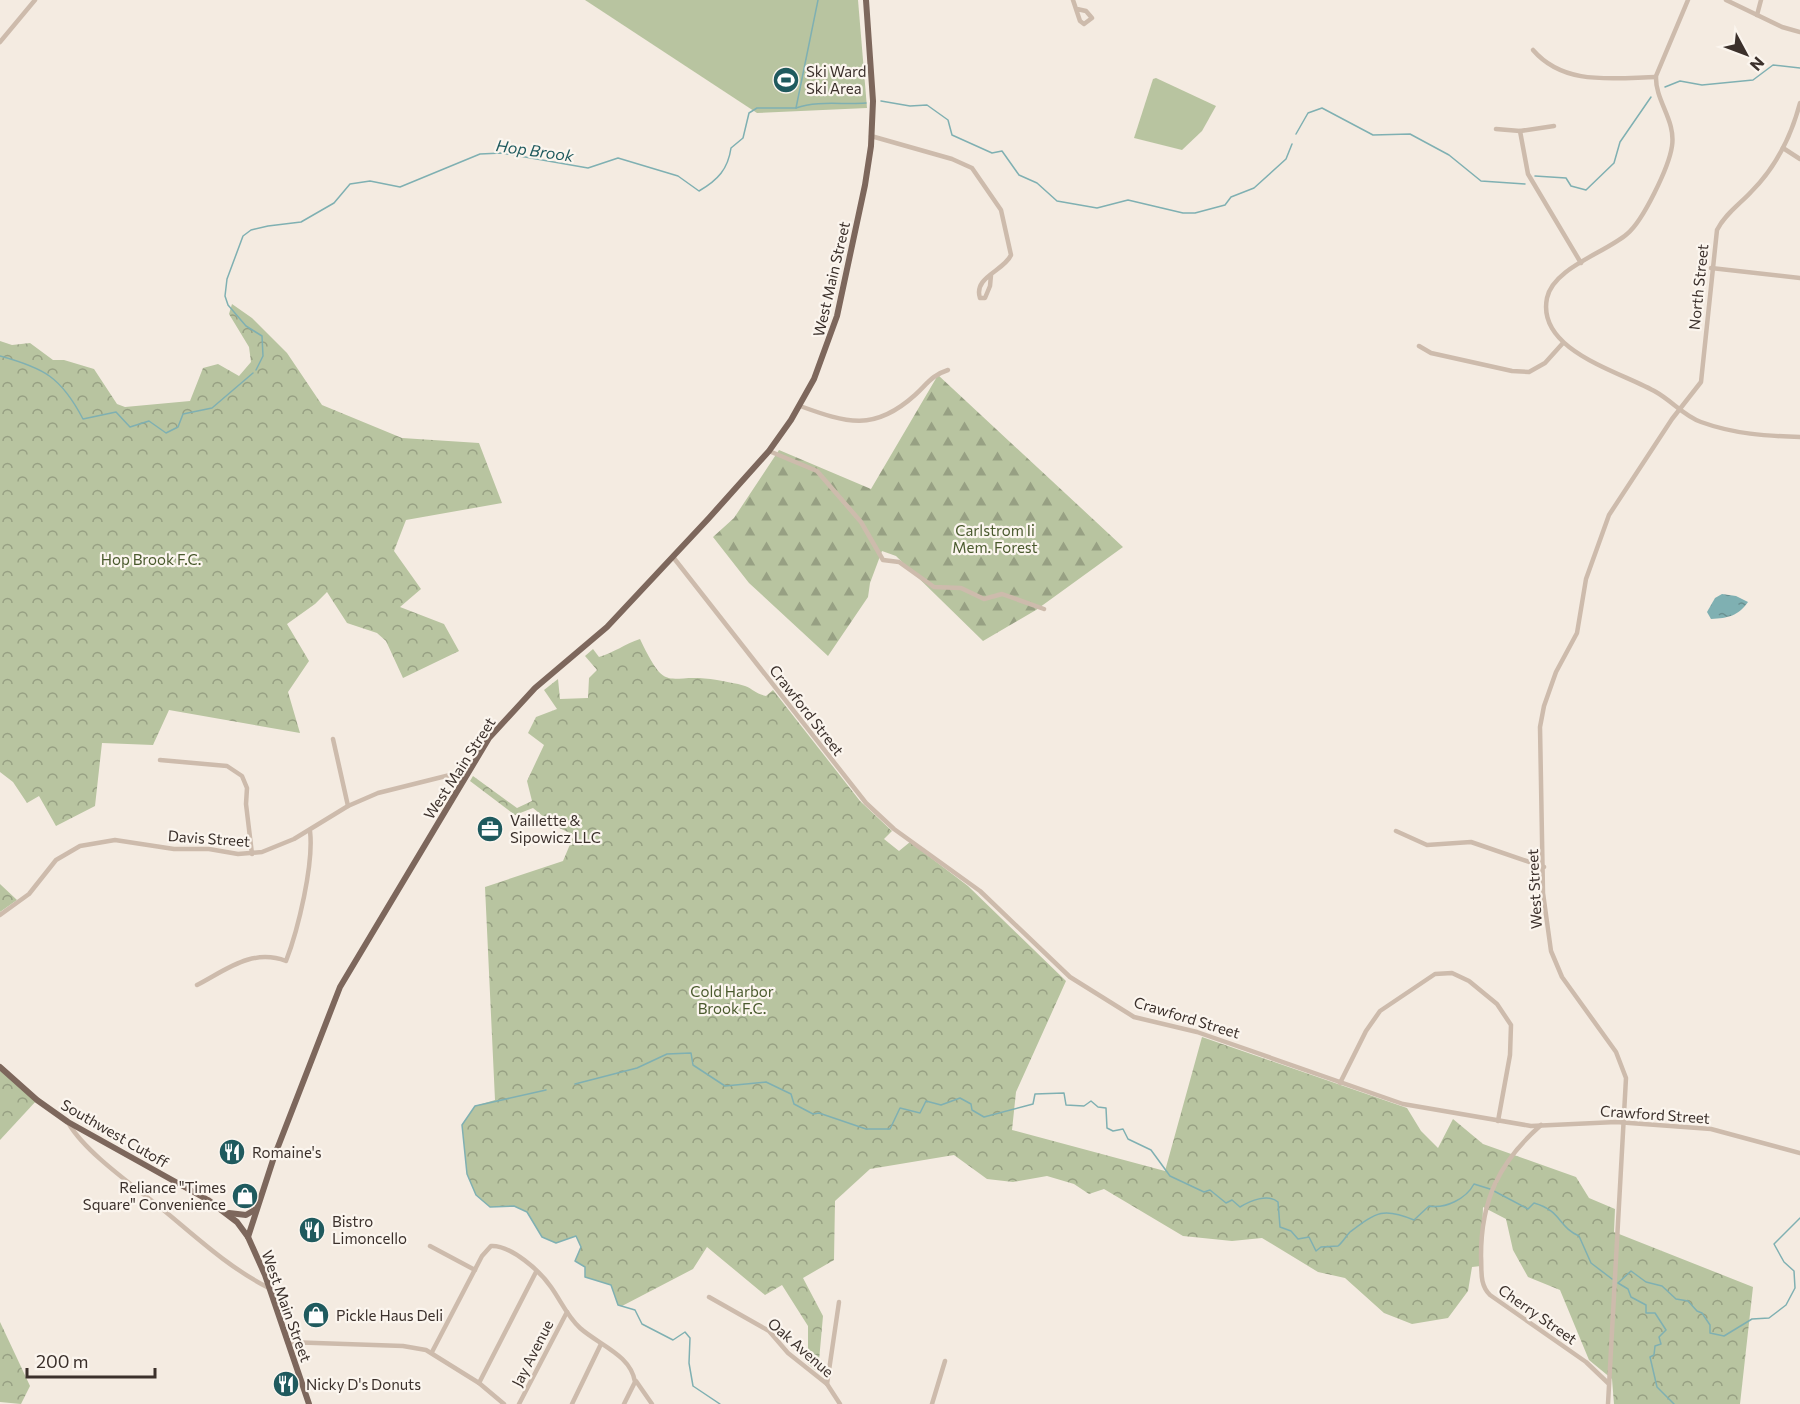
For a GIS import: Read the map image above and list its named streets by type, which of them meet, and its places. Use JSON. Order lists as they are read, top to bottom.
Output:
{
  "streets": {
    "main road": ["West Main Street", "Southwest Cutoff"],
    "street": [
      "North Street",
      "Crawford Street",
      "Davis Street",
      "West Street",
      "Cherry Street",
      "Oak Avenue",
      "Jay Avenue"
    ]
  },
  "crossings": [
    ["West Main Street", "Crawford Street"],
    ["West Main Street", "Davis Street"],
    ["West Main Street", "Southwest Cutoff"],
    ["North Street", "West Street"],
    ["Crawford Street", "West Street"],
    ["Crawford Street", "Cherry Street"],
    ["West Street", "Cherry Street"]
  ],
  "water": ["Hop Brook"],
  "parks": ["Carlstrom Ii Mem. Forest", "Hop Brook F.C.", "Cold Harbor Brook F.C."],
  "places": {
    "sports": ["Ski Ward Ski Area"],
    "office": ["Vaillette & Sipowicz LLC"],
    "restaurant": ["Romaine's", "Bistro Limoncello", "Nicky D's Donuts"],
    "shop": ["Reliance \"Times Square\" Convenience", "Pickle Haus Deli"]
  },
  "scale_bar": "200 m",
  "north": "bottom right"
}
